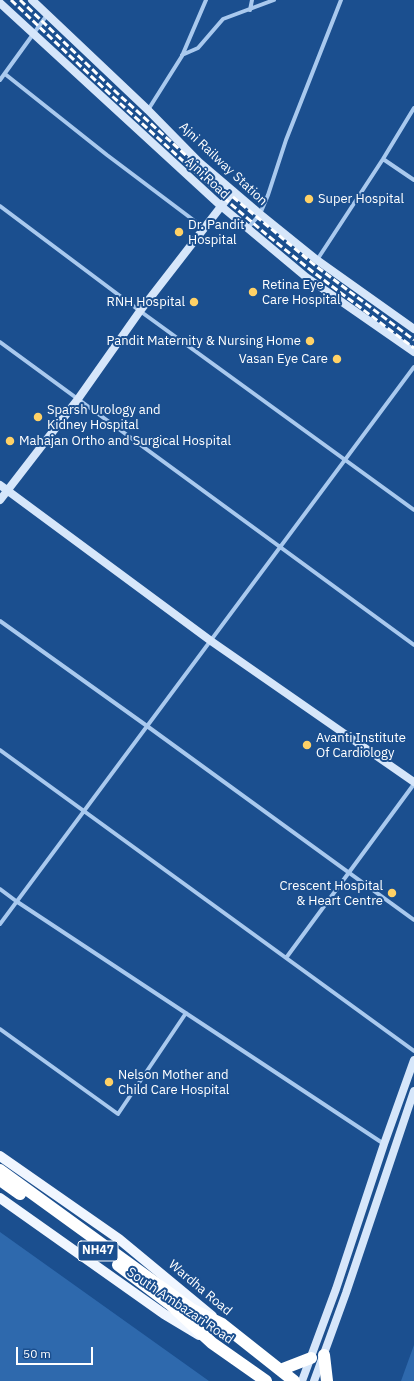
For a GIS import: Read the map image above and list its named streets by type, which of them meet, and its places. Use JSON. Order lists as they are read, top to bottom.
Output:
{
  "streets": {
    "highway": ["NH47", "Wardha Road", "South Ambazari Road"],
    "main road": ["Ajni Railway Station", "Ajni Road"]
  },
  "crossings": [
    ["NH47", "Wardha Road"],
    ["NH47", "South Ambazari Road"]
  ],
  "places": [
    "Super Hospital",
    "Dr. Pandit Hospital",
    "Retina Eye Care Hospital",
    "RNH Hospital",
    "Pandit Maternity & Nursing Home",
    "Vasan Eye Care",
    "Sparsh Urology and Kidney Hospital",
    "Mahajan Ortho and Surgical Hospital",
    "Avanti Institute Of Cardiology",
    "Crescent Hospital & Heart Centre",
    "Nelson Mother and Child Care Hospital"
  ],
  "scale_bar": "50 m"
}
